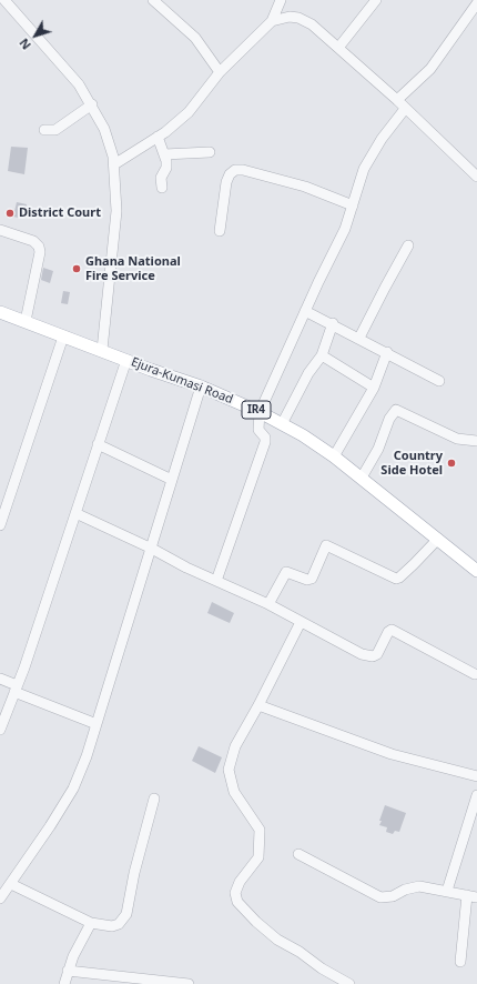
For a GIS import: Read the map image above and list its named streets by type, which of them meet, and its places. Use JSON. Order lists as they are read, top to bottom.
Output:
{
  "streets": {
    "main road": ["Ejura-Kumasi Road", "IR4"]
  },
  "places": ["District Court", "Ghana National Fire Service", "Country Side Hotel"],
  "north": "bottom left"
}
